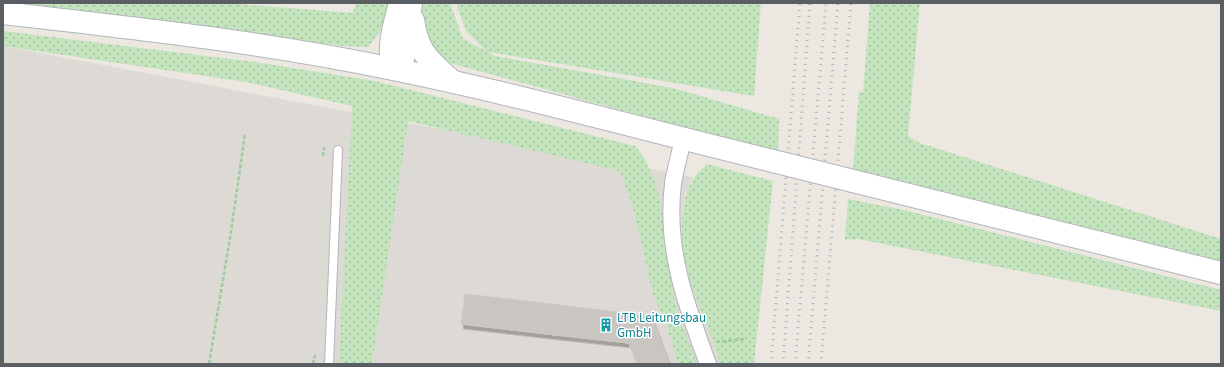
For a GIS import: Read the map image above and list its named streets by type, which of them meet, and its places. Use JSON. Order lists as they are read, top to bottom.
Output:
{
  "places": {
    "building": ["LTB Leitungsbau GmbH"]
  }
}
